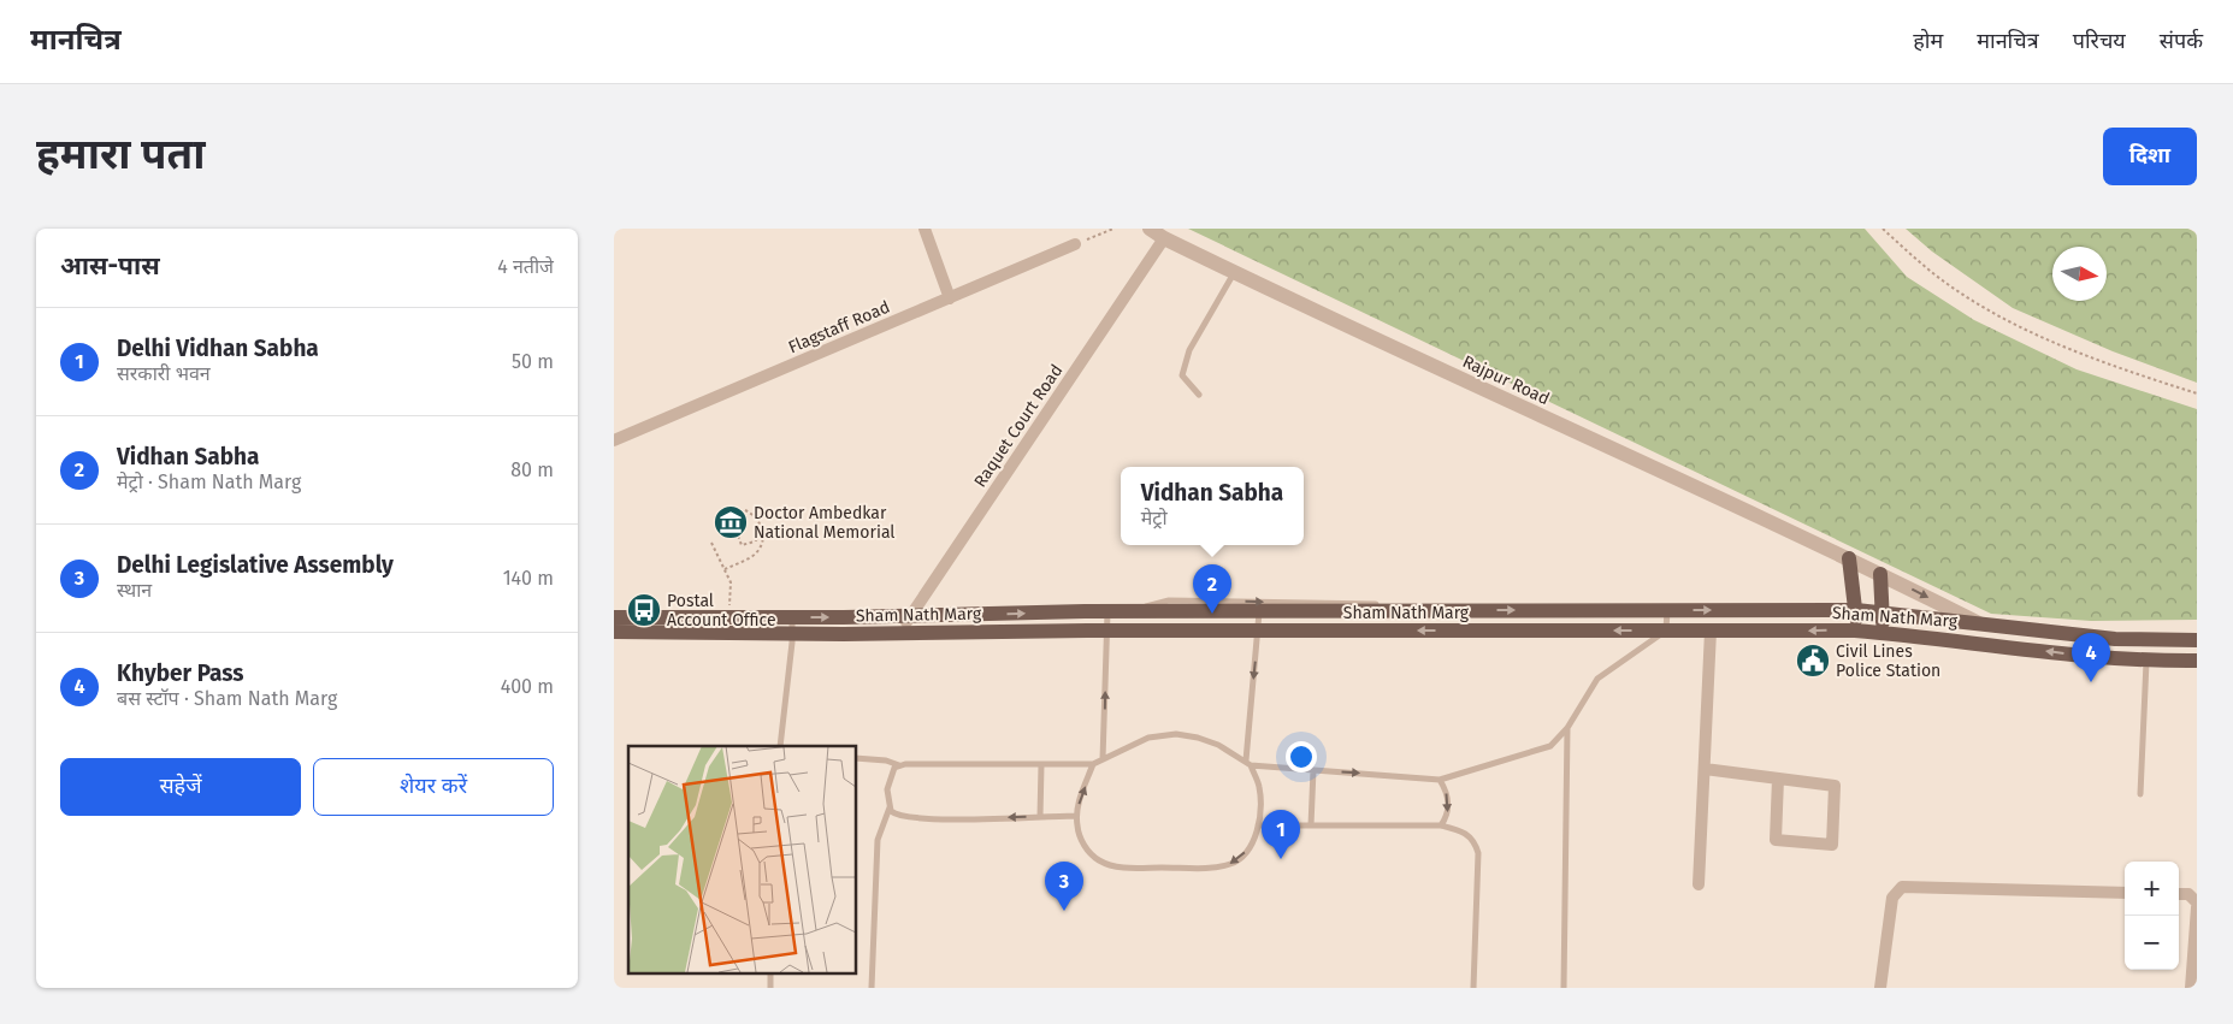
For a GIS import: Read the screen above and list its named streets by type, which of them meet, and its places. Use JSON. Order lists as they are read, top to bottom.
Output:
{
  "streets": {
    "main road": ["Sham Nath Marg"],
    "street": ["Flagstaff Road", "Rajpur Road", "Raquet Court Road"]
  },
  "crossings": [
    ["Rajpur Road", "Raquet Court Road"],
    ["Rajpur Road", "Sham Nath Marg"],
    ["Raquet Court Road", "Sham Nath Marg"]
  ],
  "places": {
    "museum": ["Doctor Ambedkar National Memorial"],
    "bus stop": ["Postal Account Office"],
    "public building": ["Civil Lines Police Station"]
  },
  "north": "right",
  "page": {
    "header": "मानचित्र",
    "nav": [
      "होम",
      "मानचित्र",
      "परिचय",
      "संपर्क"
    ],
    "buttons": [
      "दिशा",
      ["सहेजें", "शेयर करें"]
    ],
    "title": "हमारा पता",
    "heading": ["आस-पास", "4 नतीजे"],
    "list": [
      {
        "mark": "1",
        "name": "Delhi Vidhan Sabha",
        "note": "सरकारी भवन",
        "value": "50 m"
      },
      {
        "mark": "2",
        "name": "Vidhan Sabha",
        "note": "मेट्रो · Sham Nath Marg",
        "value": "80 m"
      },
      {
        "mark": "3",
        "name": "Delhi Legislative Assembly",
        "note": "स्थान",
        "value": "140 m"
      },
      {
        "mark": "4",
        "name": "Khyber Pass",
        "note": "बस स्टॉप · Sham Nath Marg",
        "value": "400 m"
      }
    ],
    "popup": ["Vidhan Sabha", "मेट्रो"],
    "pins": [
      "2",
      "4",
      "1",
      "3"
    ],
    "map_buttons": ["+", "−"]
  }
}
